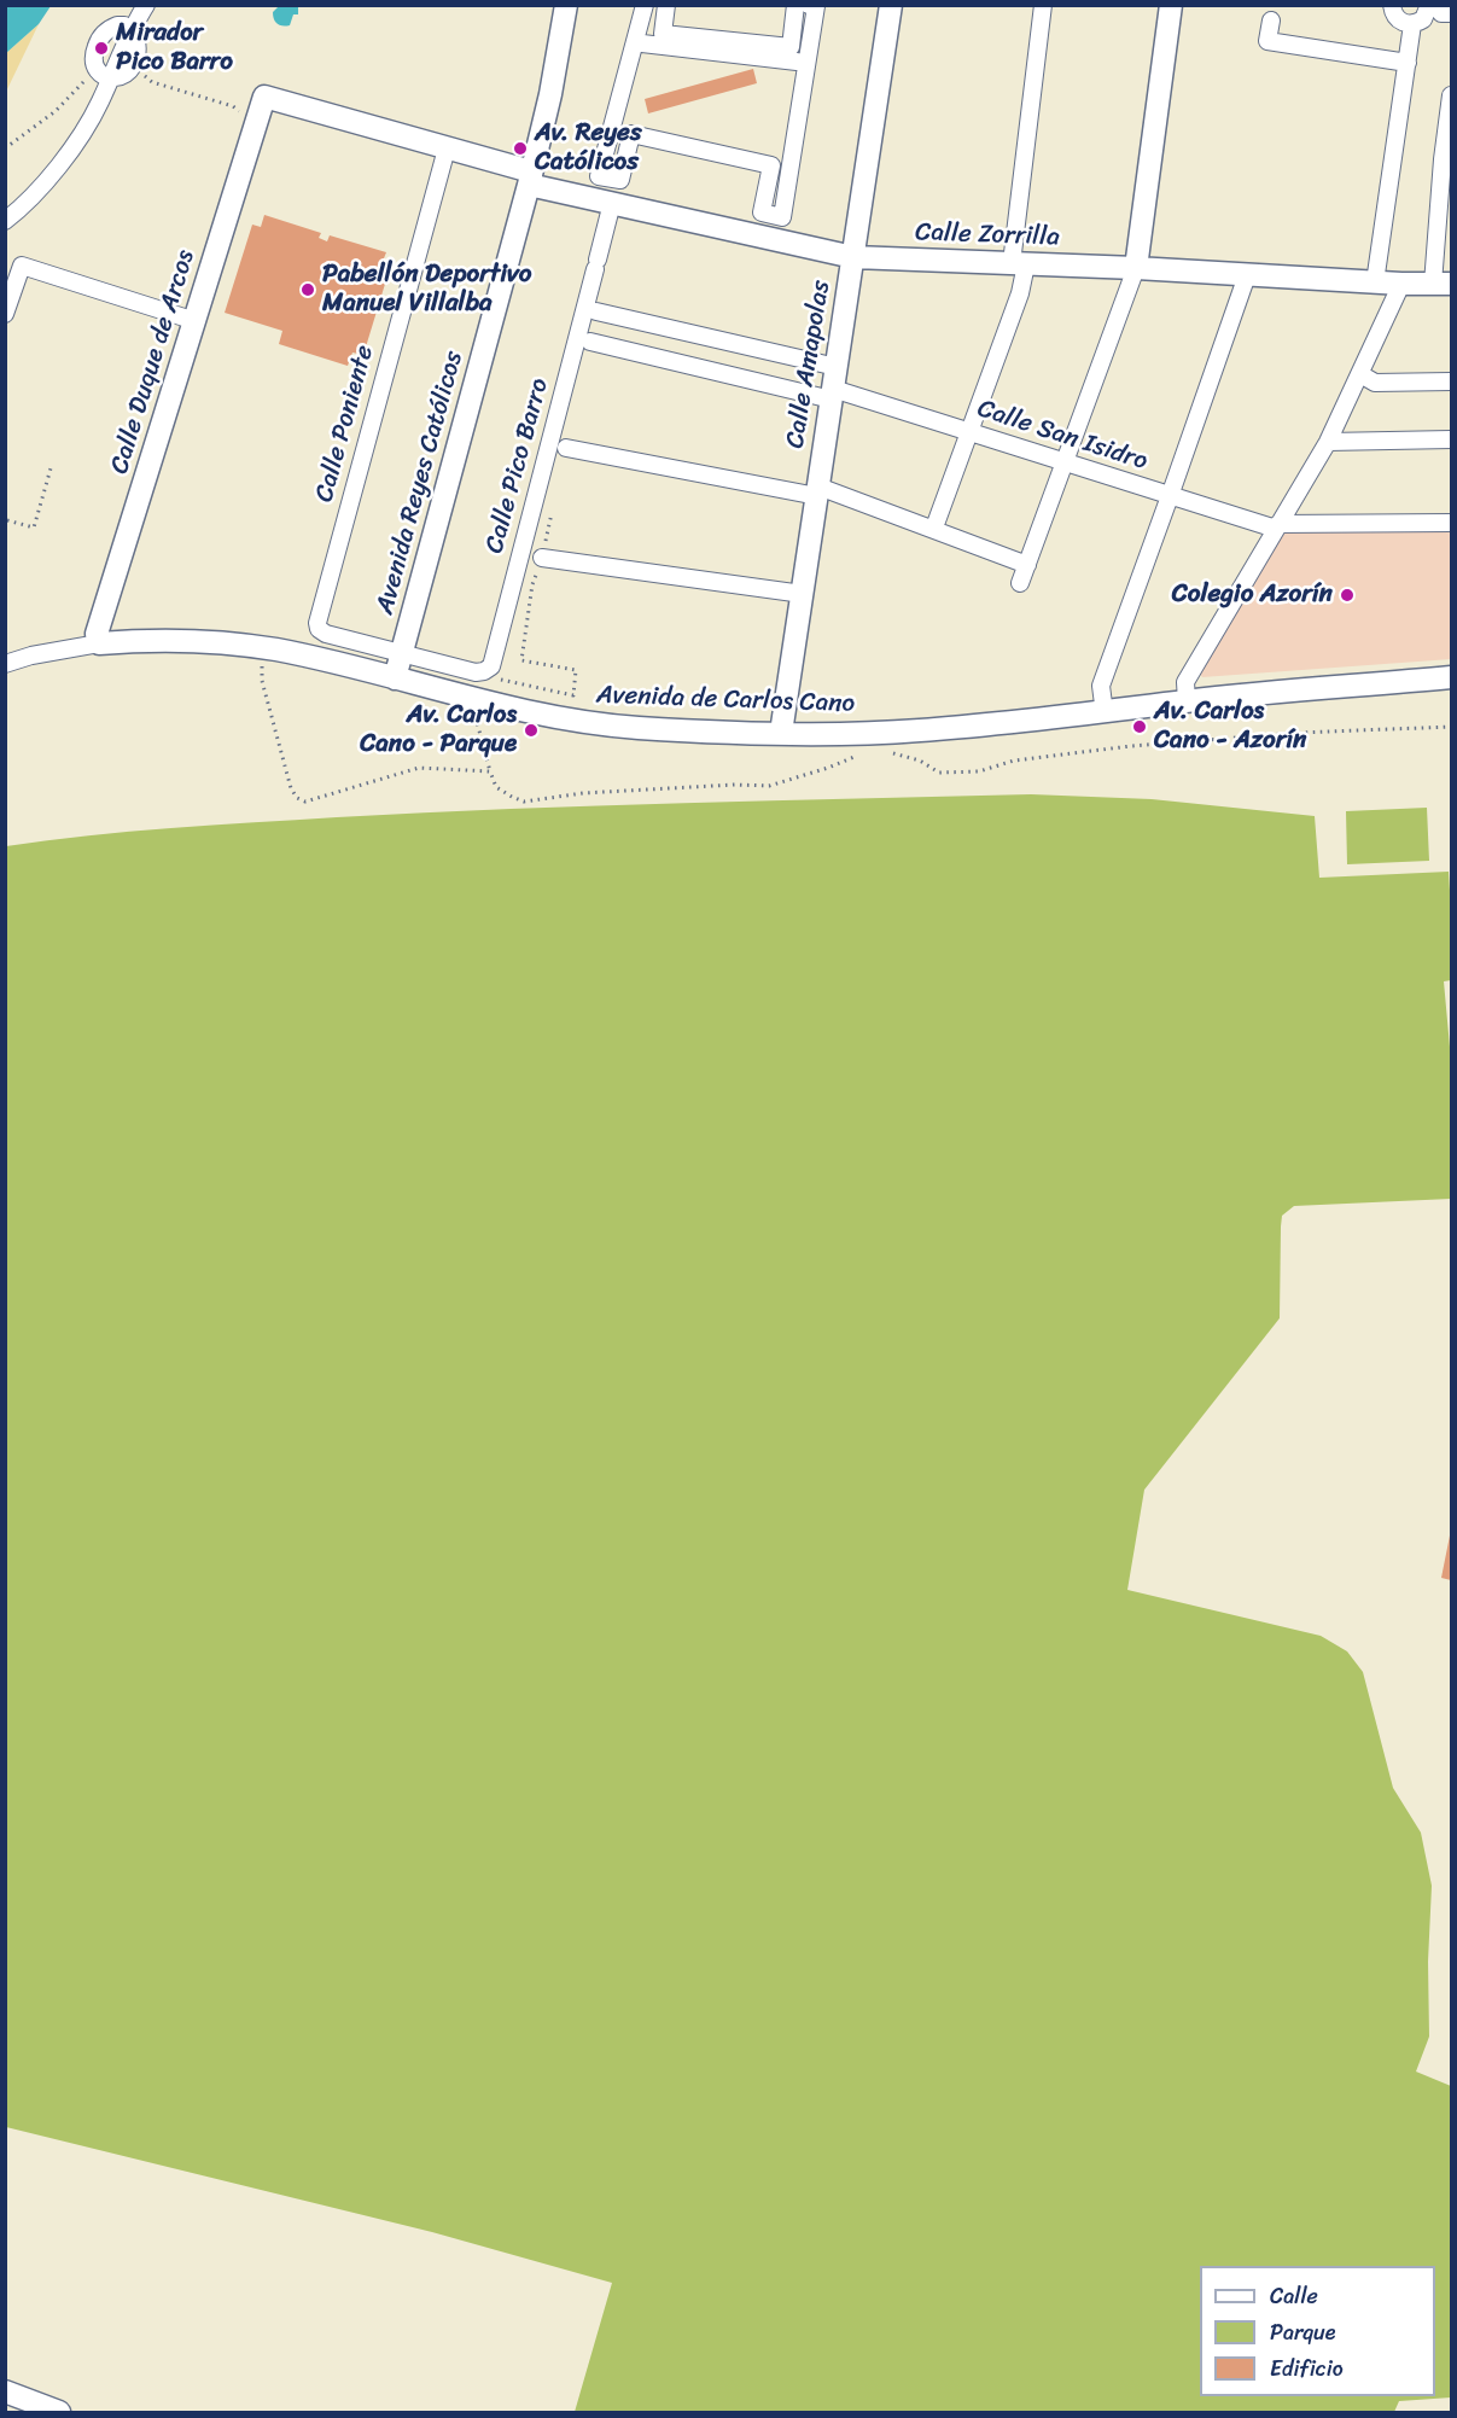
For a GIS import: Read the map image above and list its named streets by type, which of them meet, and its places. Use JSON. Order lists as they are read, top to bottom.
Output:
{
  "streets": {
    "street": [
      "Calle Zorrilla",
      "Calle Duque de Arcos",
      "Calle Amapolas",
      "Calle Poniente",
      "Calle San Isidro",
      "Calle Pico Barro",
      "Avenida Reyes Católicos",
      "Avenida de Carlos Cano"
    ]
  },
  "crossings": [
    ["Calle Zorrilla", "Calle Duque de Arcos"],
    ["Calle Zorrilla", "Calle Amapolas"],
    ["Calle Zorrilla", "Calle Poniente"],
    ["Calle Zorrilla", "Calle Pico Barro"],
    ["Calle Zorrilla", "Avenida Reyes Católicos"],
    ["Calle Duque de Arcos", "Avenida de Carlos Cano"],
    ["Calle Amapolas", "Calle San Isidro"],
    ["Calle Amapolas", "Avenida de Carlos Cano"],
    ["Calle Poniente", "Avenida Reyes Católicos"],
    ["Avenida Reyes Católicos", "Avenida de Carlos Cano"]
  ],
  "places": [
    "Mirador Pico Barro",
    "Av. Reyes Católicos",
    "Pabellón Deportivo Manuel Villalba",
    "Colegio Azorín",
    "Av. Carlos Cano - Azorín",
    "Av. Carlos Cano - Parque"
  ],
  "legend": ["Calle", "Parque", "Edificio"]
}
